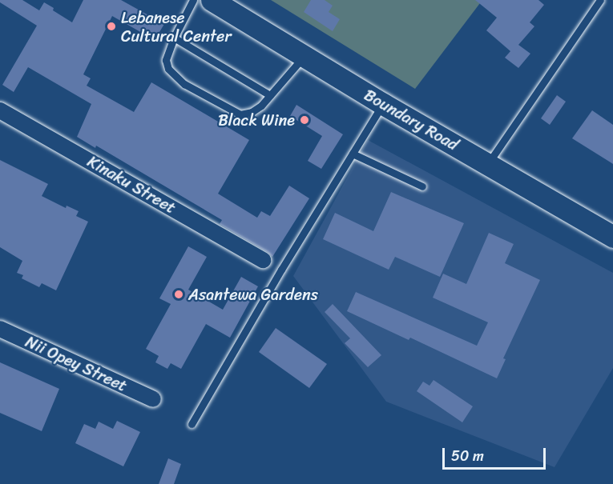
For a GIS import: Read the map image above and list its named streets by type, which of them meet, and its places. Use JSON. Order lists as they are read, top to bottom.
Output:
{
  "streets": {
    "main road": ["Boundary Road"],
    "street": ["Kinaku Street", "Nii Opey Street"]
  },
  "places": ["Lebanese Cultural Center", "Black Wine", "Asantewa Gardens"],
  "scale_bar": "50 m"
}
